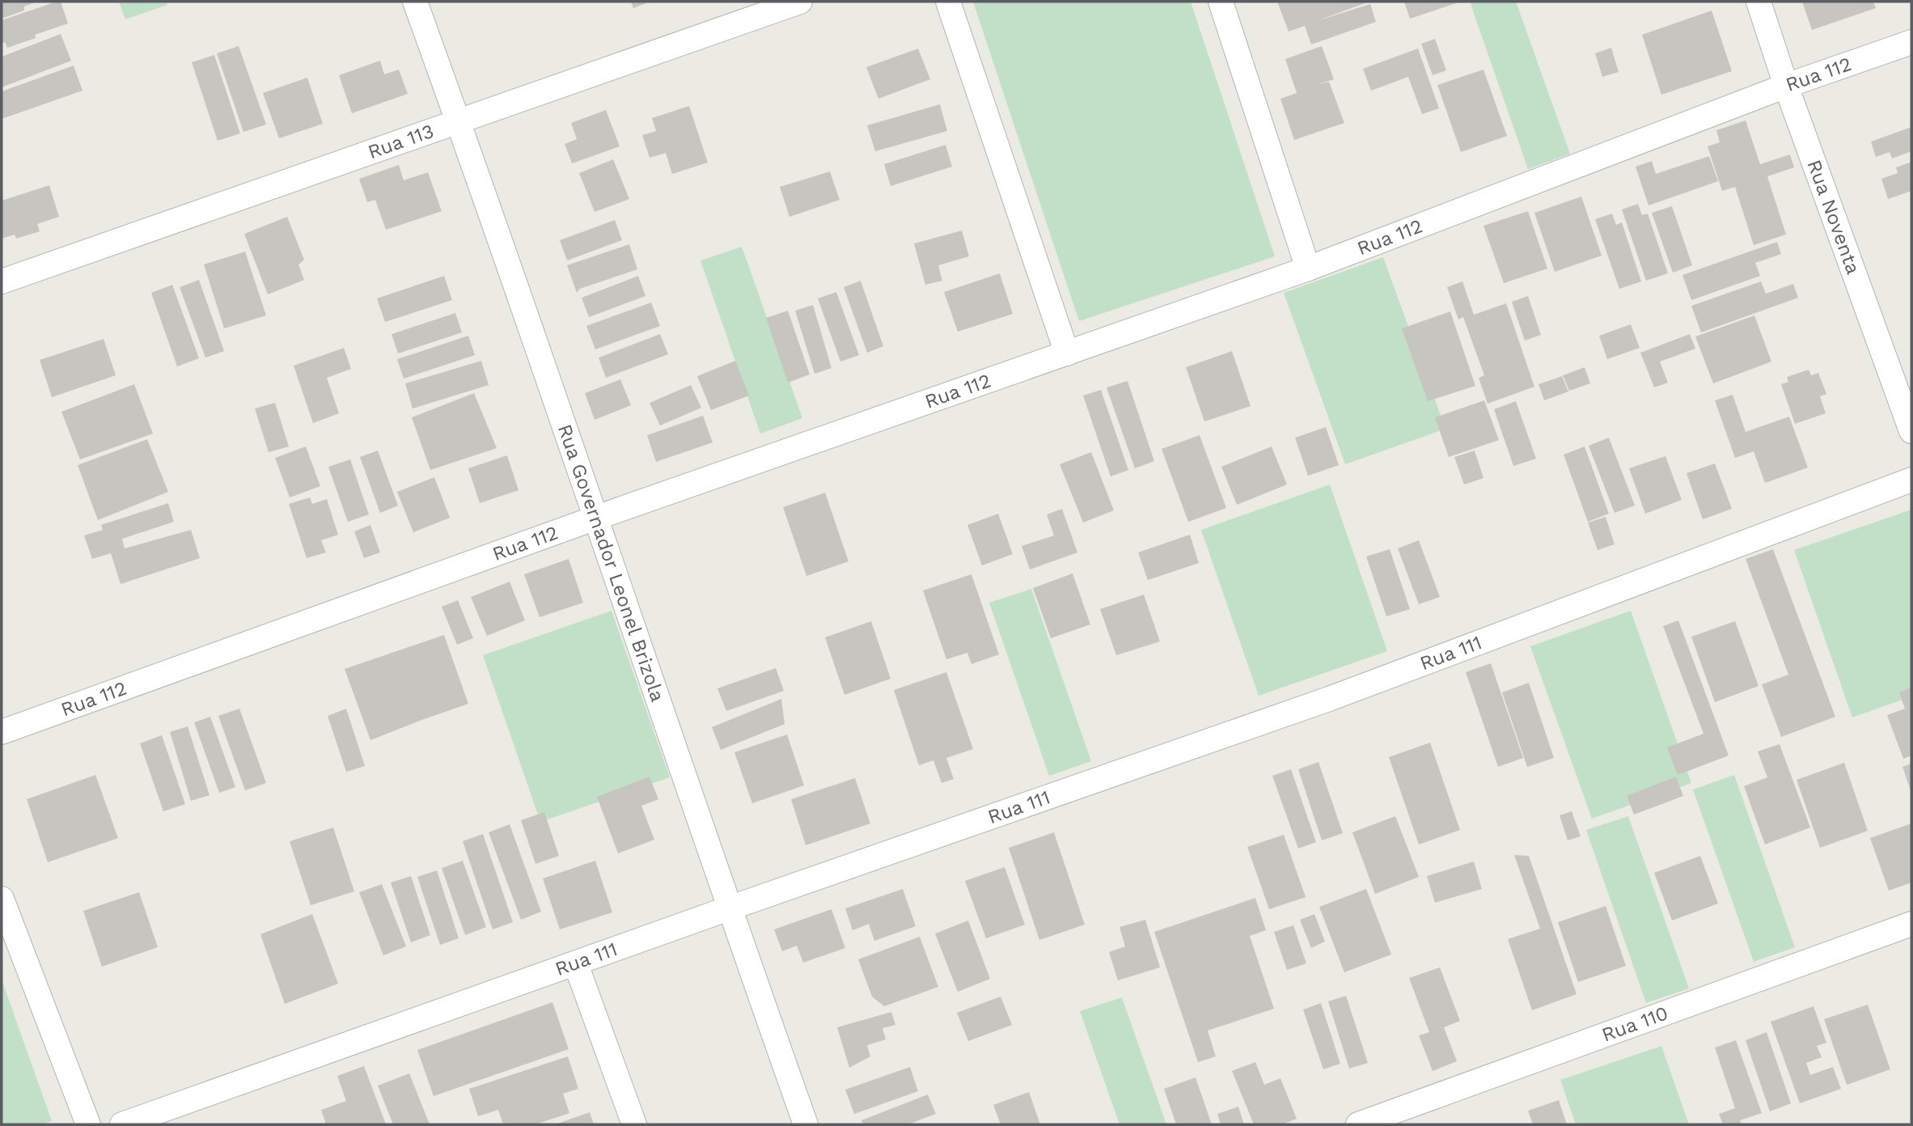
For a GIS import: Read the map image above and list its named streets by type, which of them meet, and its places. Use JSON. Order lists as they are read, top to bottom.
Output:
{
  "streets": {
    "street": [
      "Rua 112",
      "Rua 113",
      "Rua Noventa",
      "Rua Governador Leonel Brizola",
      "Rua 111",
      "Rua 110"
    ]
  },
  "crossings": [
    ["Rua 112", "Rua Noventa"],
    ["Rua 112", "Rua Governador Leonel Brizola"],
    ["Rua 113", "Rua Governador Leonel Brizola"],
    ["Rua Governador Leonel Brizola", "Rua 111"]
  ]
}
